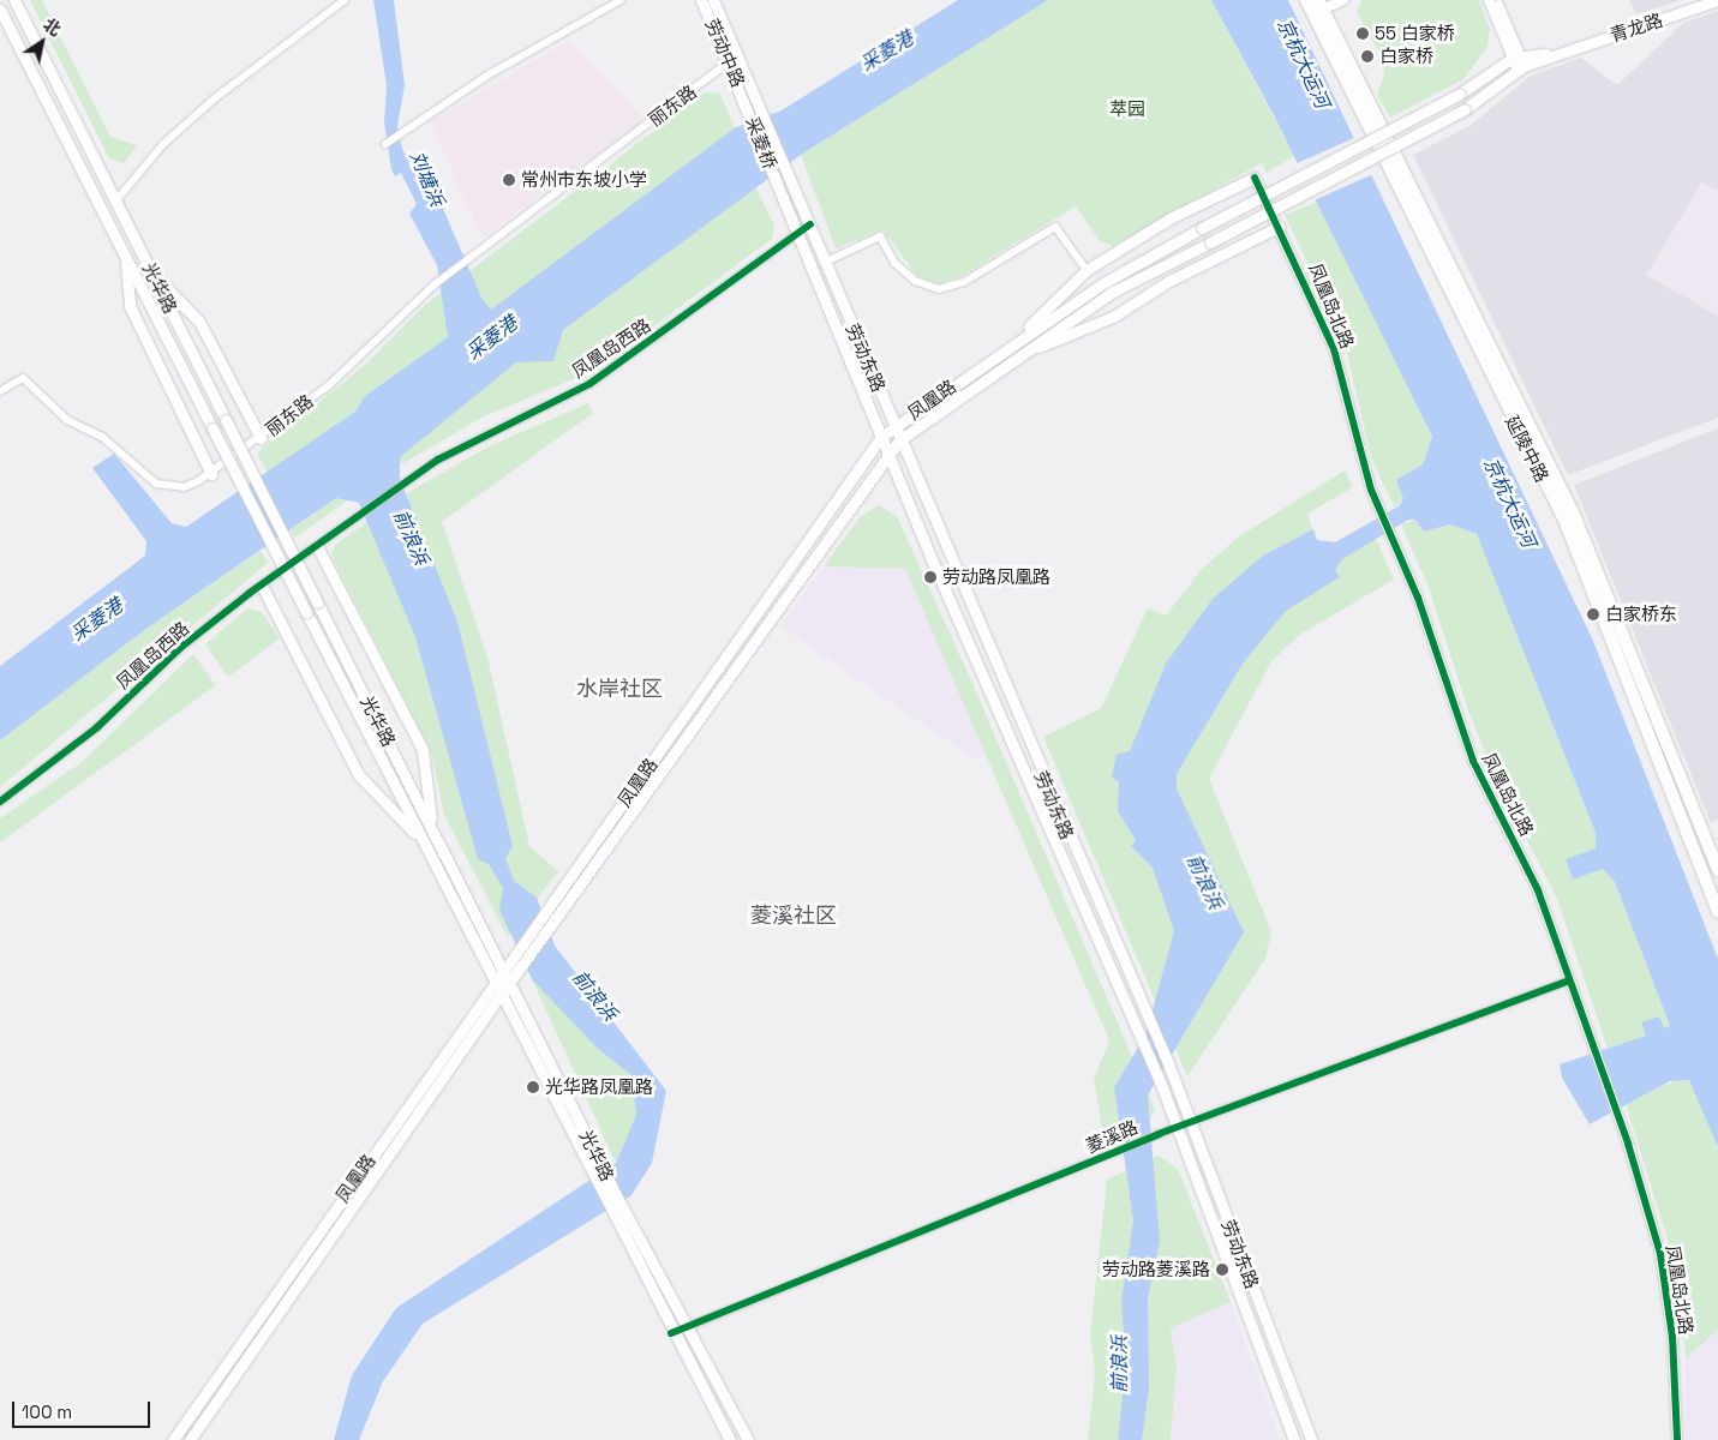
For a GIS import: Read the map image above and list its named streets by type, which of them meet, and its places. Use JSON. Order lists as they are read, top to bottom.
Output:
{
  "streets": {
    "main road": [
      "青龙路",
      "劳动中路",
      "采菱桥",
      "光华路",
      "劳动东路",
      "凤凰路",
      "延陵中路"
    ],
    "street": [
      "丽东路",
      "凤凰岛北路",
      "凤凰岛西路",
      "菱溪路"
    ]
  },
  "crossings": [
    ["青龙路", "凤凰路"],
    ["劳动中路", "丽东路"],
    ["劳动中路", "采菱桥"],
    ["采菱桥", "劳动东路"],
    ["光华路", "凤凰路"],
    ["光华路", "菱溪路"],
    ["凤凰岛北路", "菱溪路"],
    ["凤凰岛西路", "劳动东路"],
    ["劳动东路", "凤凰路"],
    ["劳动东路", "菱溪路"]
  ],
  "districts": ["水岸社区", "菱溪社区"],
  "water": [
    "采菱港",
    "京杭大运河",
    "刘塘浜",
    "前浪浜"
  ],
  "parks": ["萃园"],
  "places": [
    "55 白家桥",
    "白家桥",
    "常州市东坡小学",
    "劳动路凤凰路",
    "白家桥东",
    "光华路凤凰路",
    "劳动路菱溪路"
  ],
  "scale_bar": "100 m",
  "north": "top right"
}
